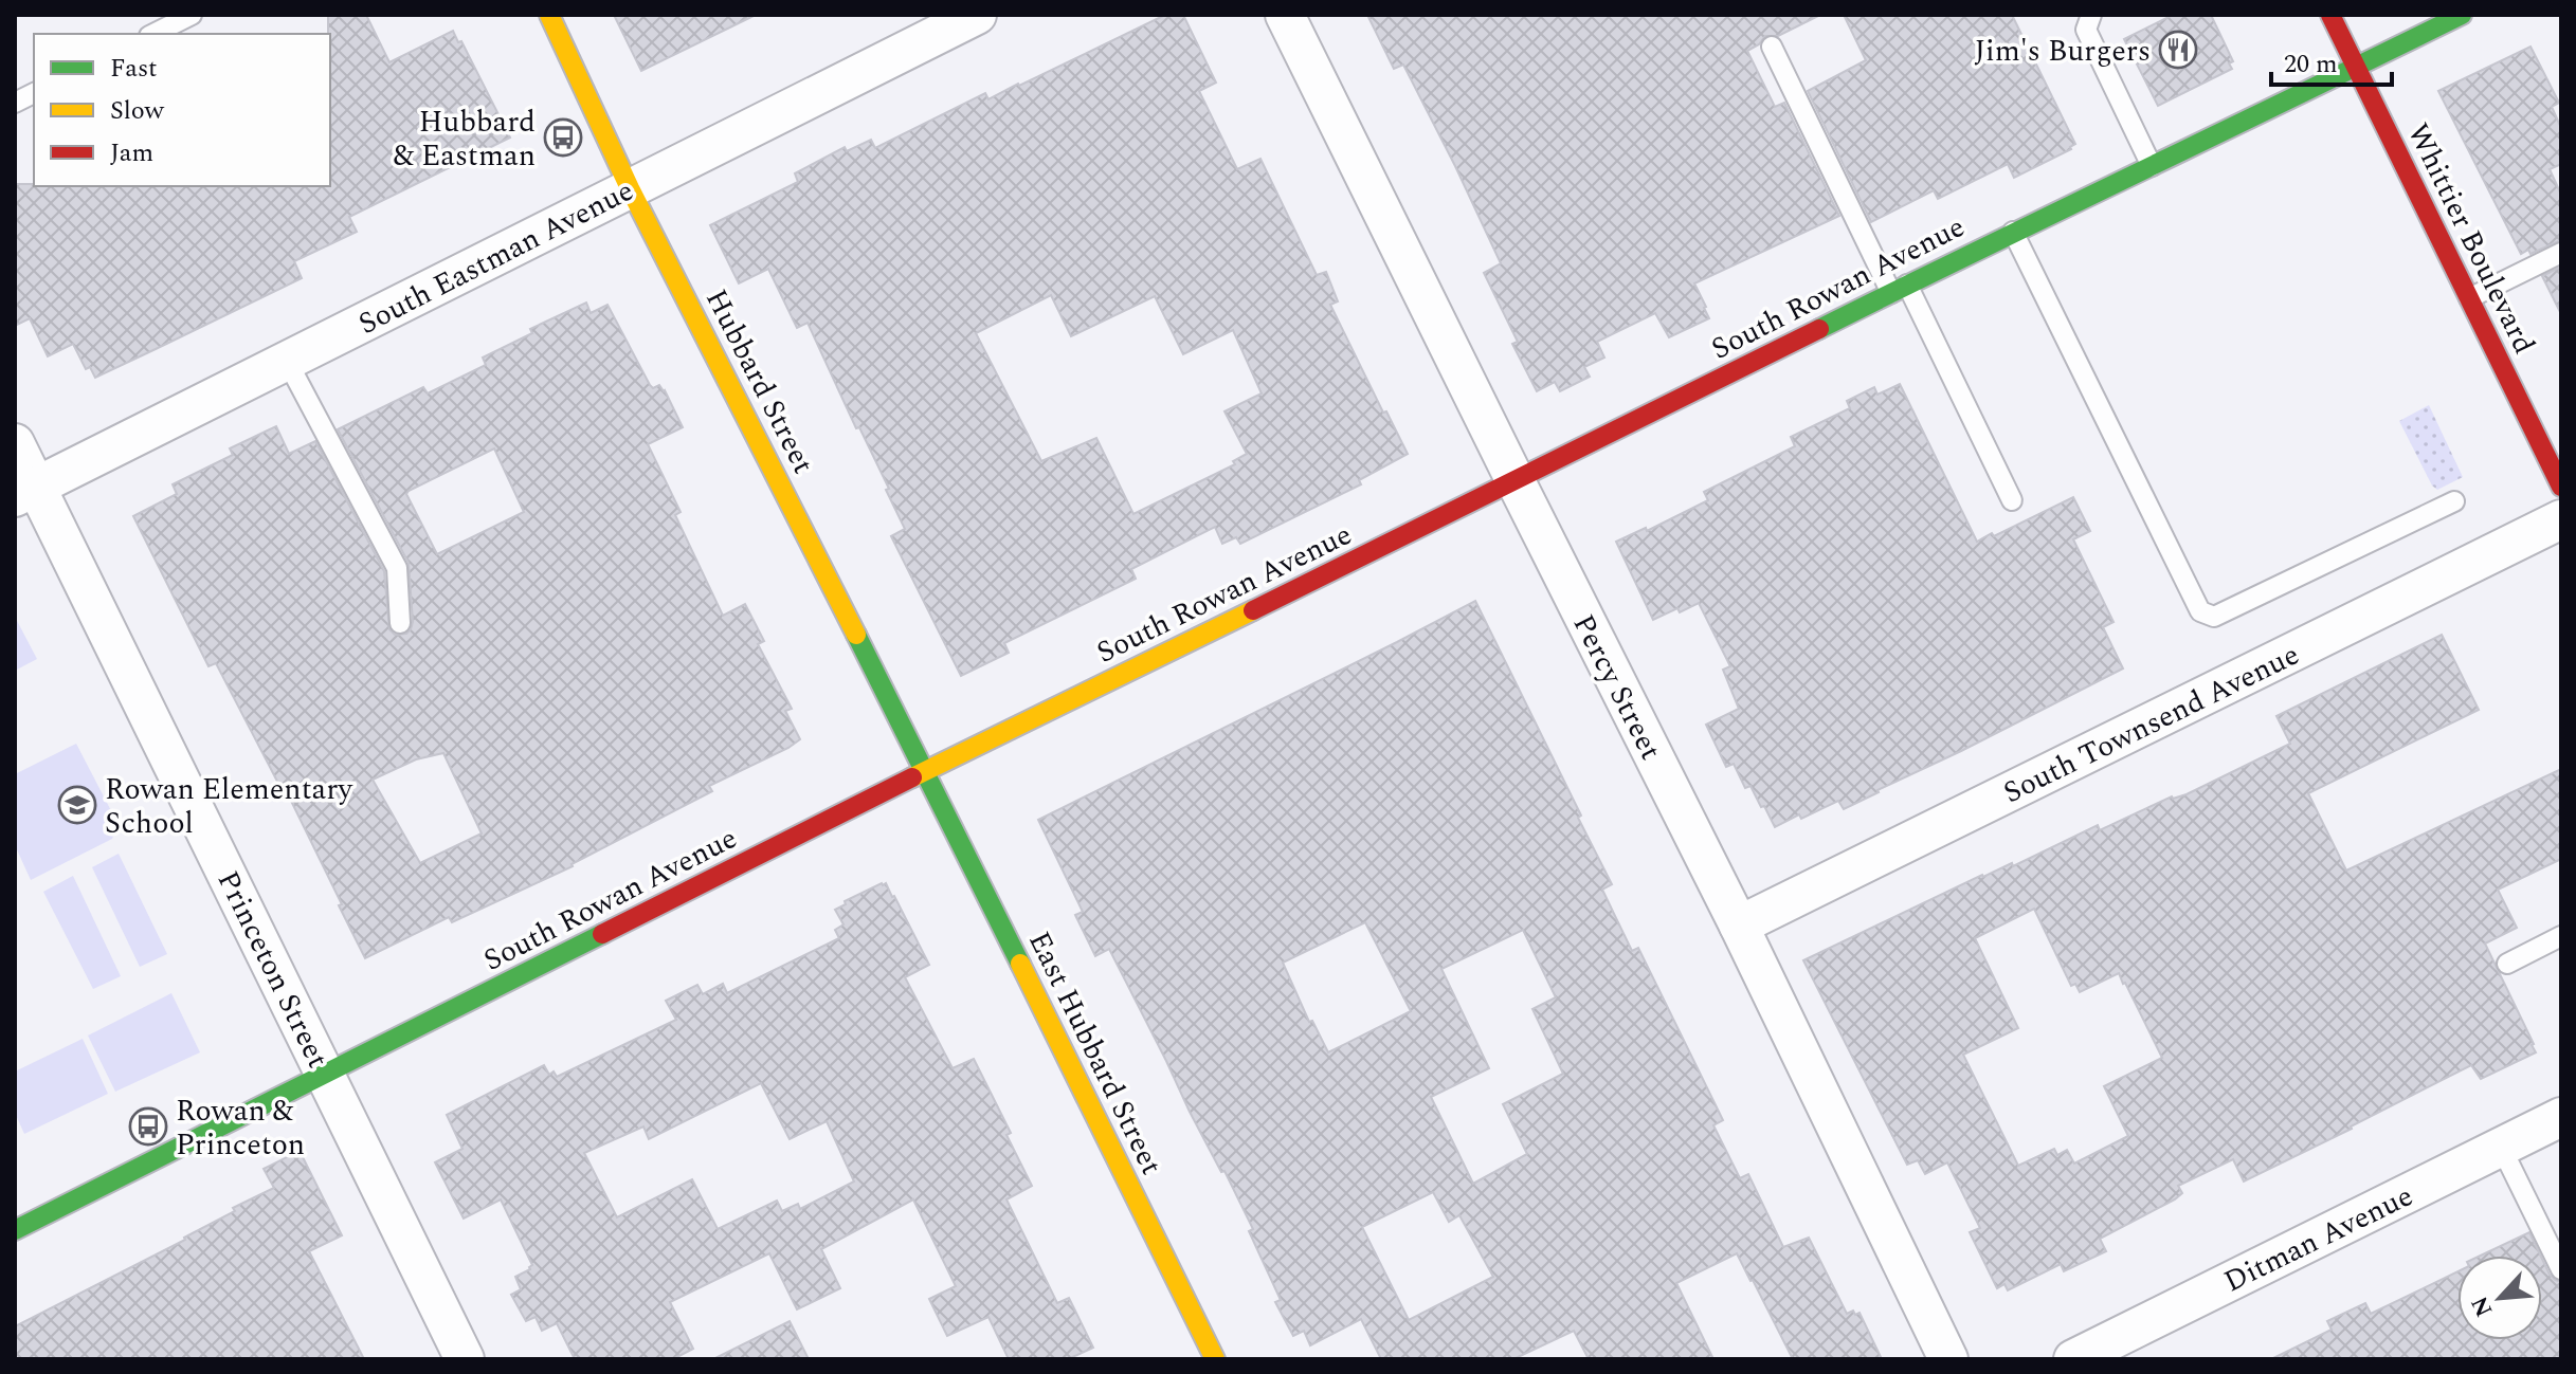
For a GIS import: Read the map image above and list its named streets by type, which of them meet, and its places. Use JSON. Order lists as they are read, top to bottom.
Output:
{
  "streets": {
    "street": [
      "Whittier Boulevard",
      "South Eastman Avenue",
      "South Rowan Avenue",
      "Hubbard Street",
      "Percy Street",
      "South Townsend Avenue",
      "Princeton Street",
      "East Hubbard Street",
      "Ditman Avenue"
    ]
  },
  "crossings": [
    ["Whittier Boulevard", "South Rowan Avenue"],
    ["South Eastman Avenue", "Hubbard Street"],
    ["South Eastman Avenue", "Princeton Street"],
    ["South Rowan Avenue", "Hubbard Street"],
    ["South Rowan Avenue", "Percy Street"],
    ["South Rowan Avenue", "Princeton Street"],
    ["South Rowan Avenue", "East Hubbard Street"],
    ["Hubbard Street", "East Hubbard Street"],
    ["Percy Street", "South Townsend Avenue"]
  ],
  "places": {
    "restaurant": ["Jim's Burgers"],
    "bus stop": ["Hubbard & Eastman", "Rowan & Princeton"],
    "school or university": ["Rowan Elementary School"]
  },
  "legend": ["Fast", "Slow", "Jam"],
  "scale_bar": "20 m",
  "north": "bottom left"
}
